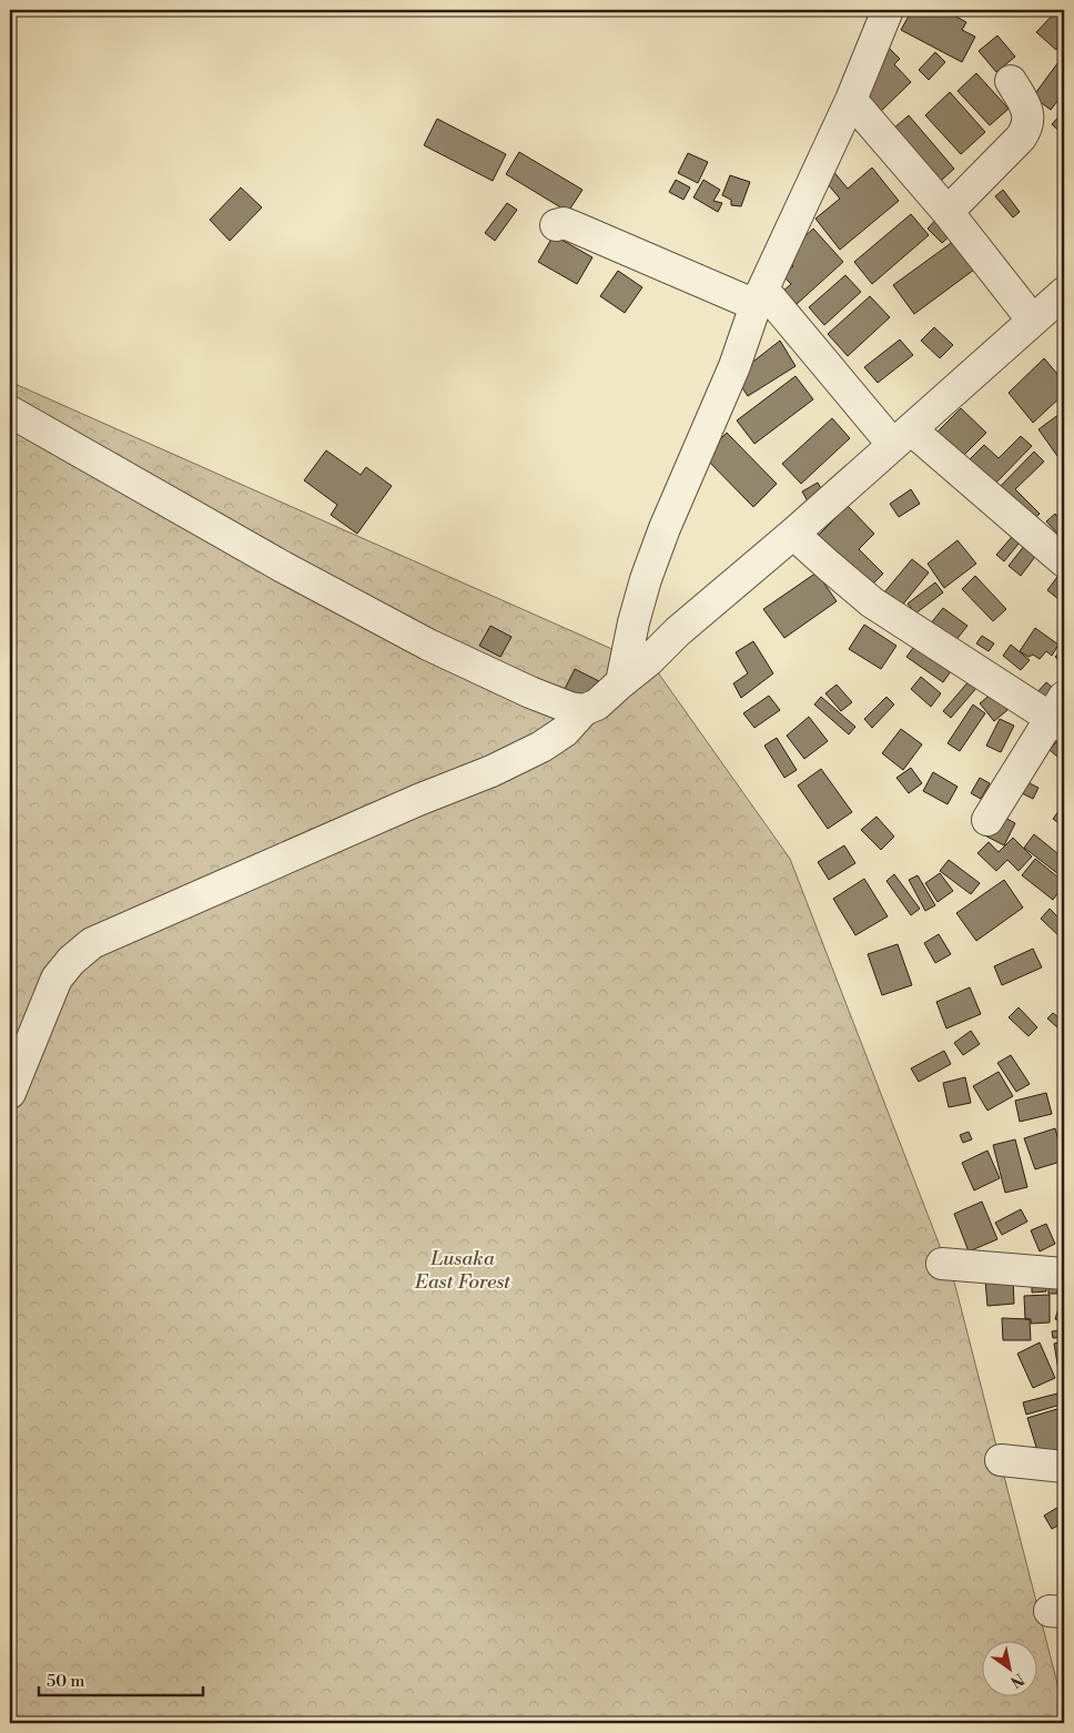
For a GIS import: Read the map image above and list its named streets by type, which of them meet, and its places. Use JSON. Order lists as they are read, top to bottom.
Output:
{
  "parks": ["Lusaka East Forest"],
  "scale_bar": "50 m",
  "north": "bottom right"
}
